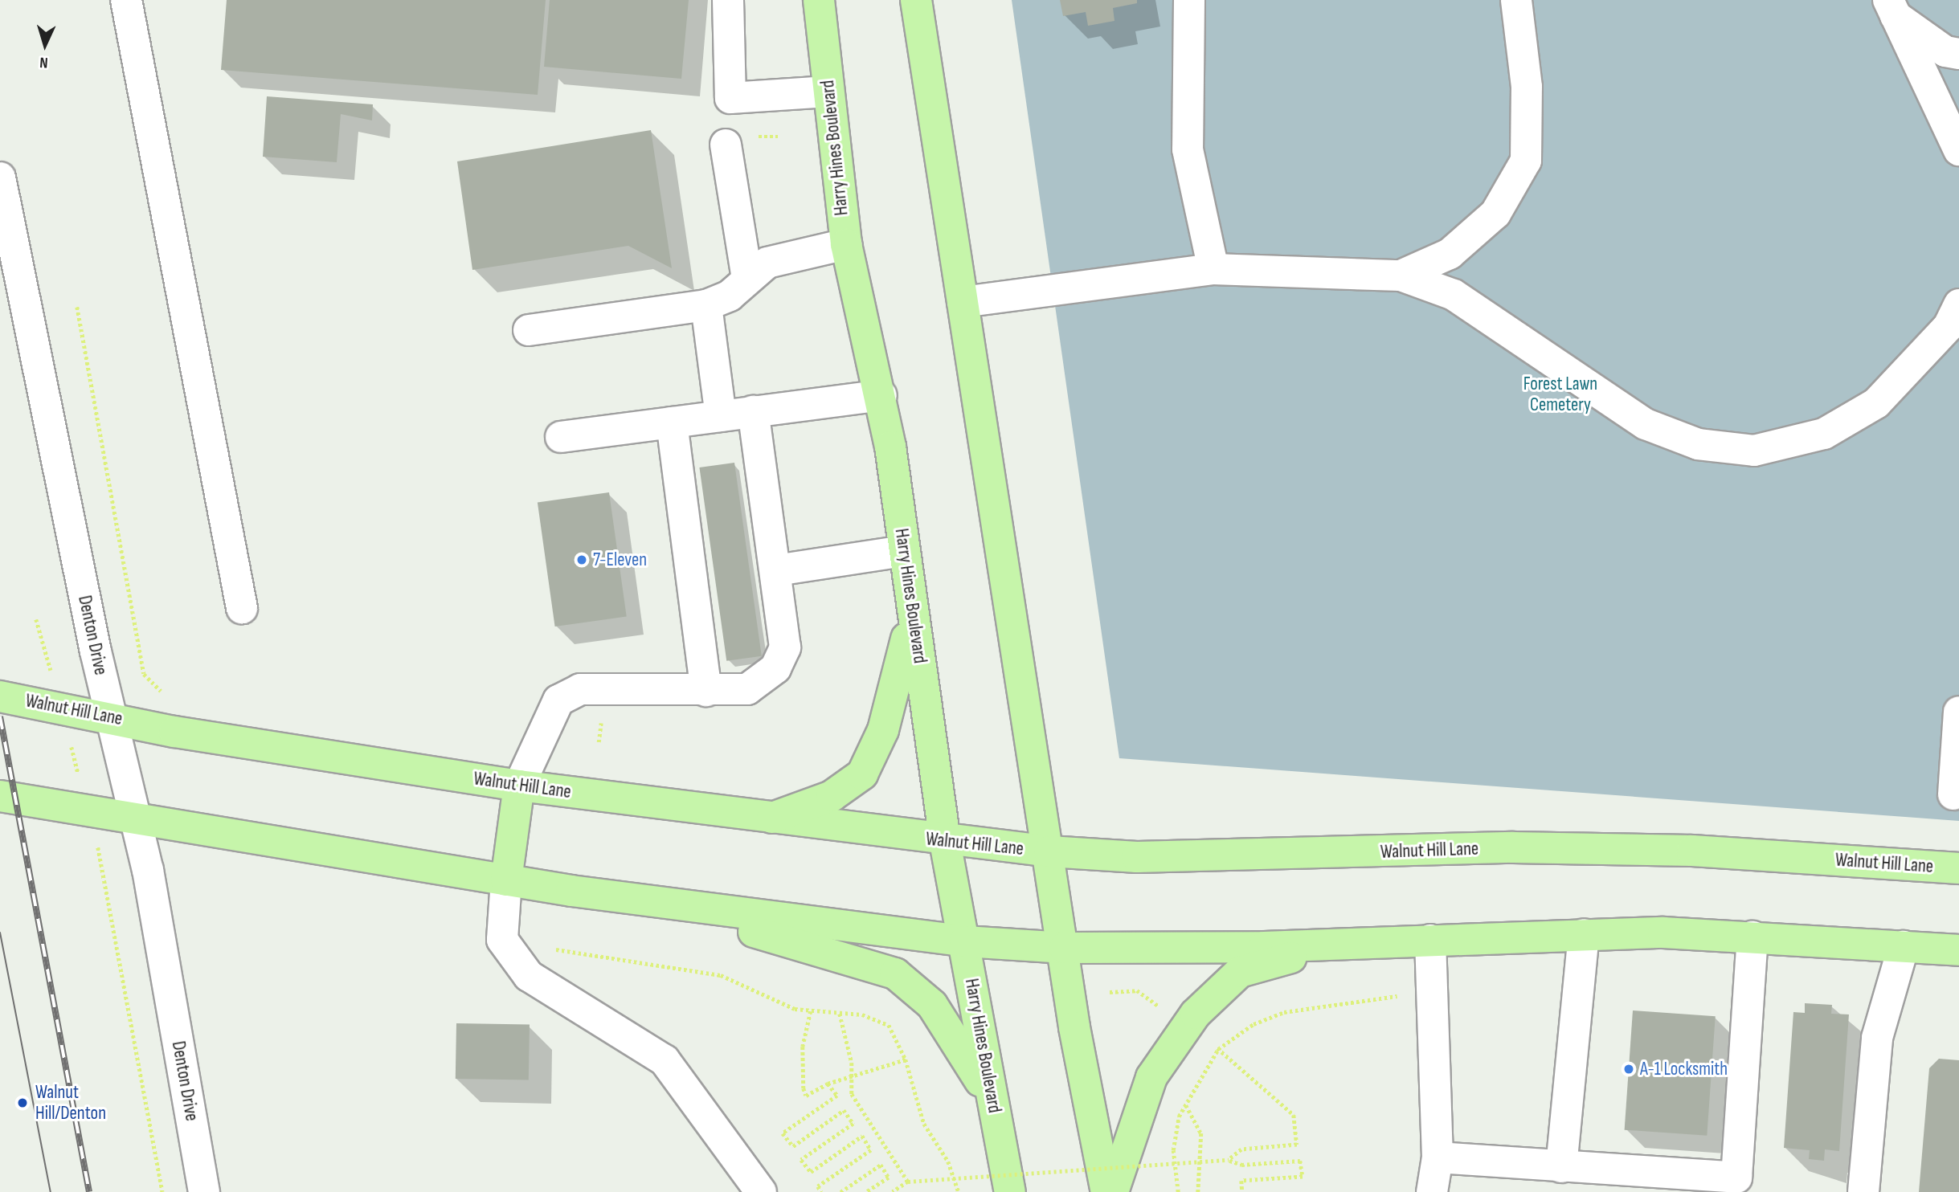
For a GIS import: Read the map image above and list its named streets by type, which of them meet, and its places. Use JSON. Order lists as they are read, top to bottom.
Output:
{
  "streets": {
    "main road": ["Harry Hines Boulevard", "Walnut Hill Lane"],
    "street": ["Denton Drive"]
  },
  "crossings": [
    ["Harry Hines Boulevard", "Walnut Hill Lane"],
    ["Denton Drive", "Walnut Hill Lane"]
  ],
  "parks": ["Forest Lawn Cemetery"],
  "places": ["7-Eleven", "A-1 Locksmith", "Walnut Hill/Denton"],
  "north": "bottom"
}
